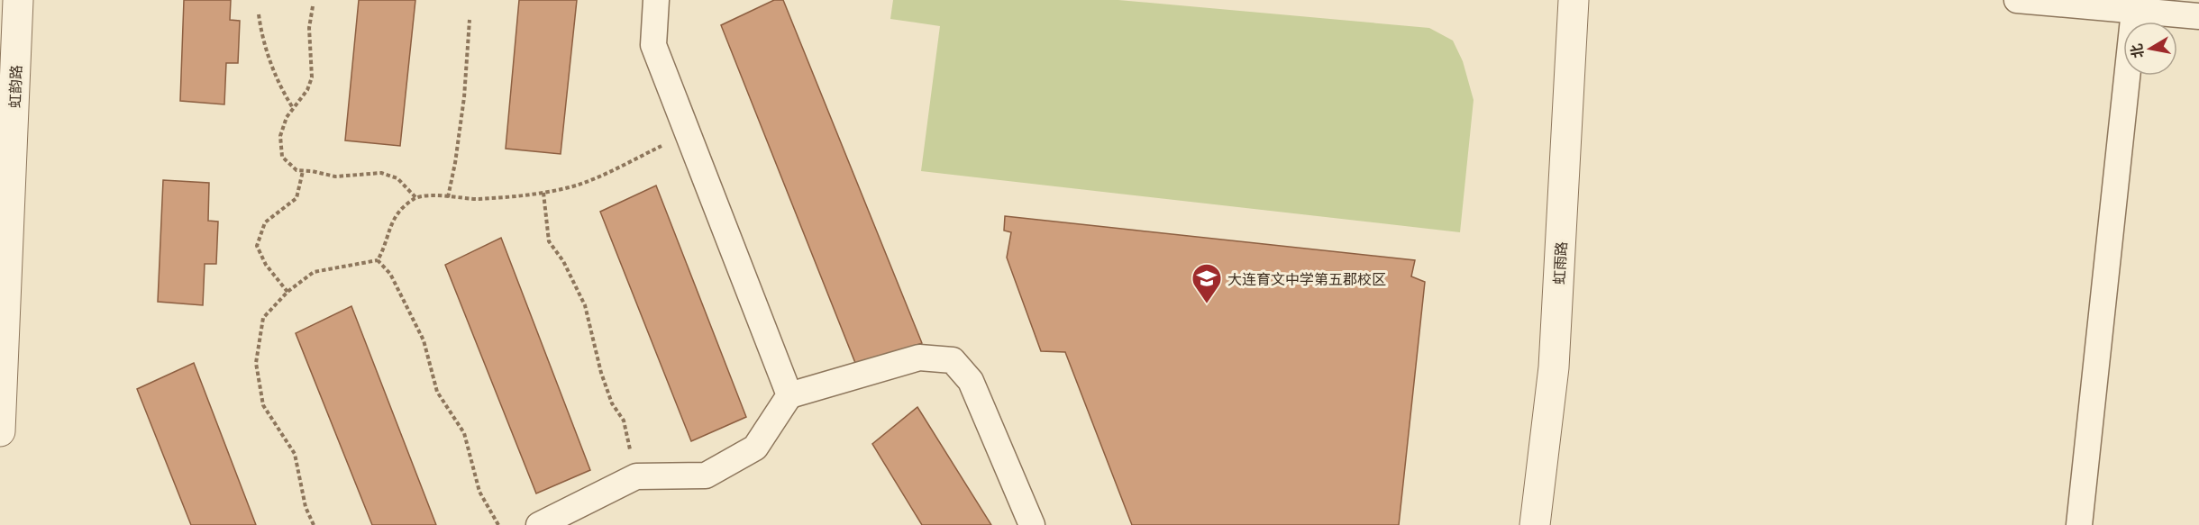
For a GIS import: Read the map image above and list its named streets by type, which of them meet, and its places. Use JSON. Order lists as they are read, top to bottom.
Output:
{
  "streets": {
    "street": ["虹韵路", "虹雨路"]
  },
  "places": {
    "school or university": ["大连育文中学第五郡校区"]
  },
  "north": "left"
}
